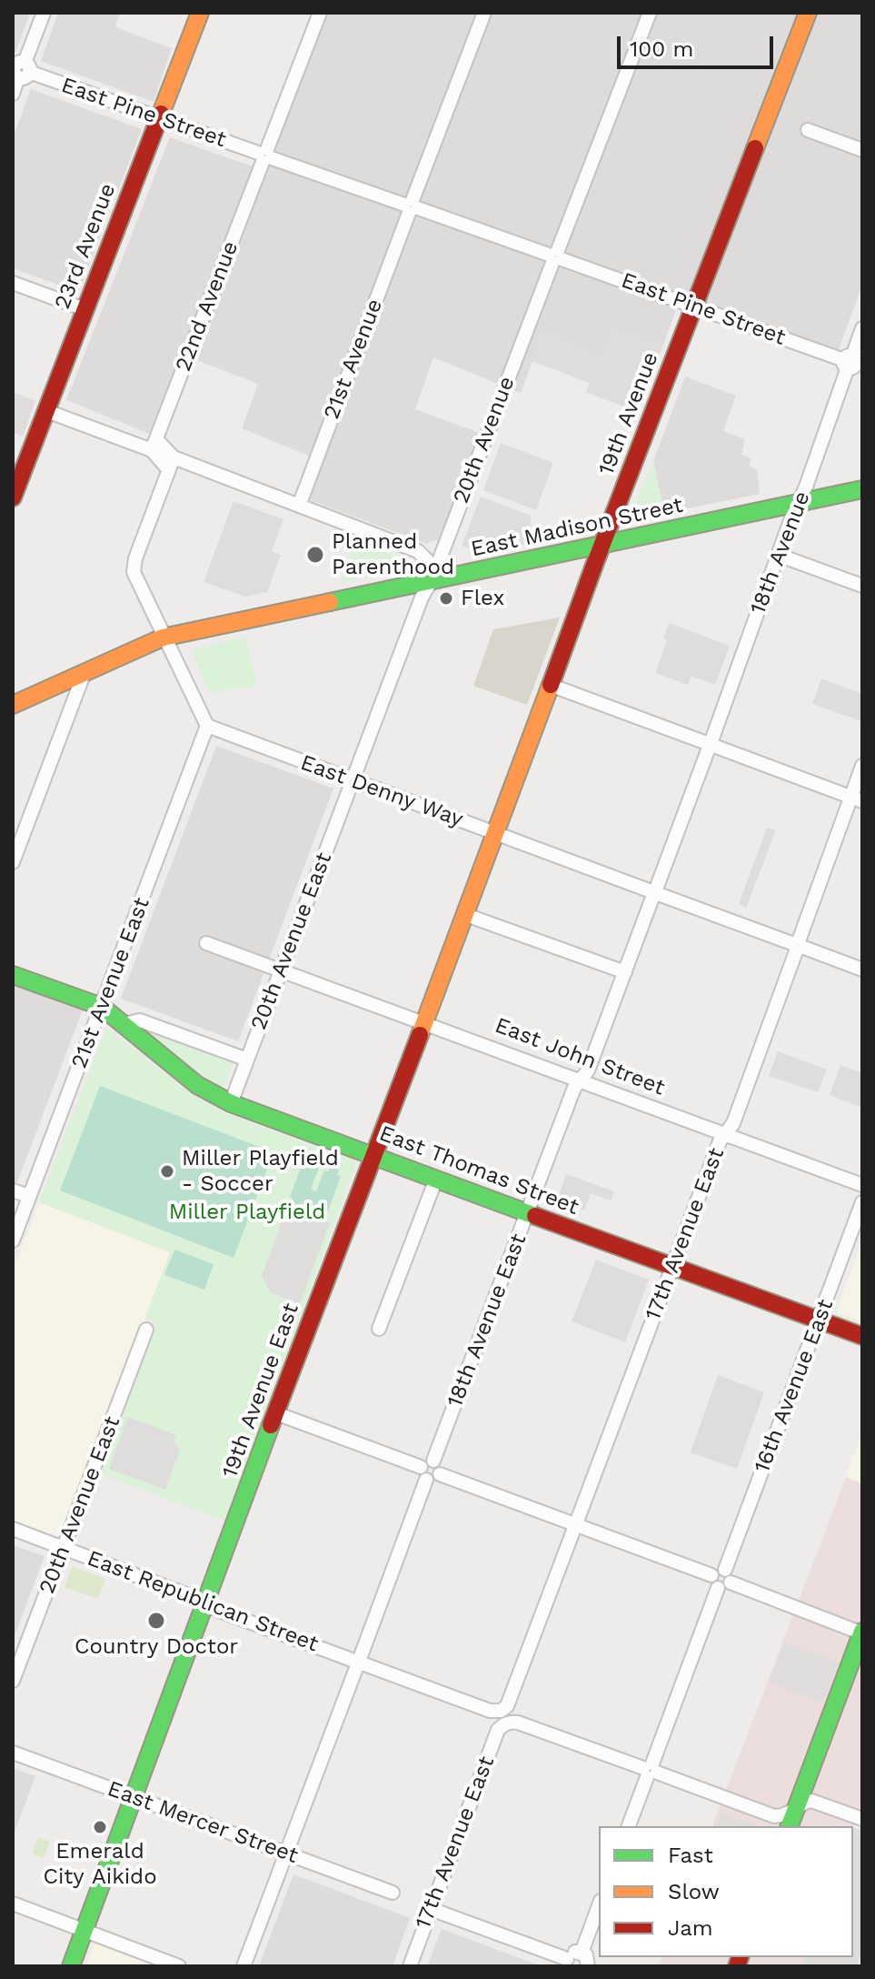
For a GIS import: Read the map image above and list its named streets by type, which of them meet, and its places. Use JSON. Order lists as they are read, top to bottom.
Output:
{
  "streets": {
    "street": [
      "East Pine Street",
      "23rd Avenue",
      "22nd Avenue",
      "21st Avenue",
      "19th Avenue",
      "20th Avenue",
      "East Madison Street",
      "18th Avenue",
      "East Denny Way",
      "20th Avenue East",
      "21st Avenue East",
      "East John Street",
      "East Thomas Street",
      "17th Avenue East",
      "18th Avenue East",
      "16th Avenue East",
      "19th Avenue East",
      "East Republican Street",
      "East Mercer Street"
    ]
  },
  "crossings": [
    ["East Pine Street", "23rd Avenue"],
    ["East Pine Street", "22nd Avenue"],
    ["East Pine Street", "21st Avenue"],
    ["East Pine Street", "19th Avenue"],
    ["East Pine Street", "20th Avenue"],
    ["East Pine Street", "18th Avenue"],
    ["19th Avenue", "East Madison Street"],
    ["19th Avenue", "East Denny Way"],
    ["19th Avenue", "19th Avenue East"],
    ["20th Avenue", "East Madison Street"],
    ["20th Avenue", "East Denny Way"],
    ["20th Avenue", "20th Avenue East"],
    ["East Madison Street", "18th Avenue"],
    ["18th Avenue", "East Denny Way"],
    ["18th Avenue", "18th Avenue East"],
    ["East Denny Way", "20th Avenue East"],
    ["East Denny Way", "21st Avenue East"],
    ["East Denny Way", "17th Avenue East"],
    ["East Denny Way", "18th Avenue East"],
    ["East Denny Way", "19th Avenue East"],
    ["20th Avenue East", "East John Street"],
    ["20th Avenue East", "East Thomas Street"],
    ["20th Avenue East", "East Republican Street"],
    ["21st Avenue East", "East Thomas Street"],
    ["East John Street", "17th Avenue East"],
    ["East John Street", "18th Avenue East"],
    ["East John Street", "19th Avenue East"],
    ["East Thomas Street", "17th Avenue East"],
    ["East Thomas Street", "18th Avenue East"],
    ["East Thomas Street", "16th Avenue East"],
    ["East Thomas Street", "19th Avenue East"],
    ["17th Avenue East", "East Republican Street"],
    ["19th Avenue East", "East Republican Street"],
    ["19th Avenue East", "East Mercer Street"]
  ],
  "parks": ["Miller Playfield"],
  "places": [
    "Planned Parenthood",
    "Flex",
    "Miller Playfield - Soccer",
    "Country Doctor",
    "Emerald City Aikido"
  ],
  "legend": ["Fast", "Slow", "Jam"],
  "scale_bar": "100 m"
}
